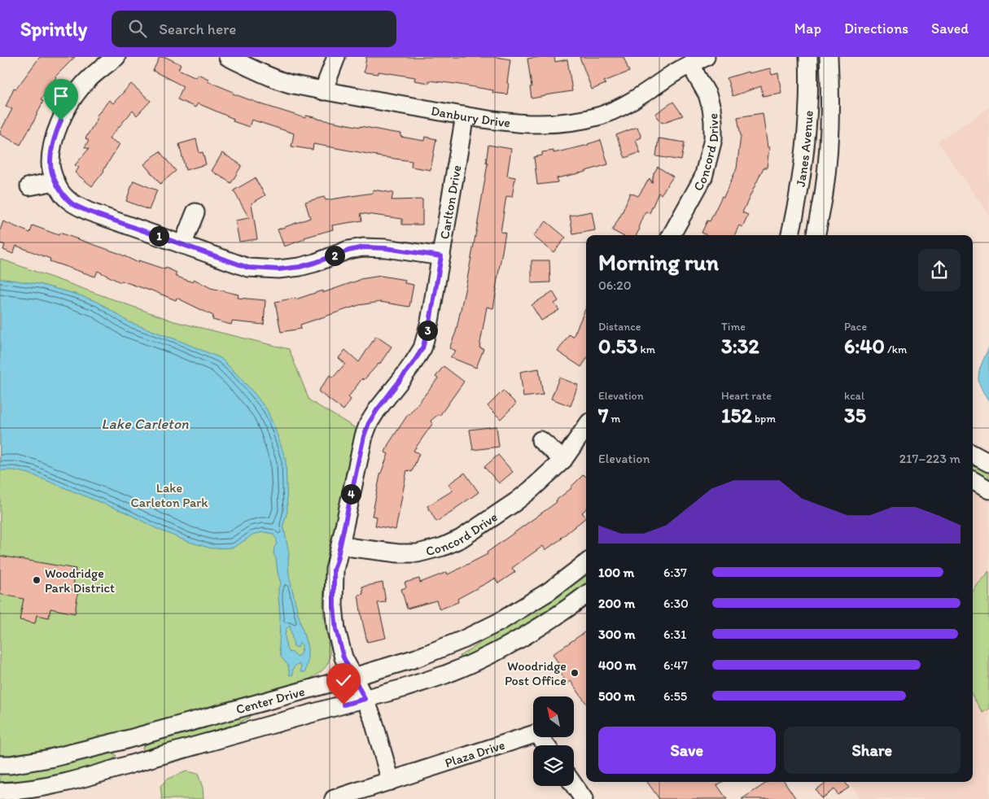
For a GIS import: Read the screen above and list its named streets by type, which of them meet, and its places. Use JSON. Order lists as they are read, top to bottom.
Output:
{
  "streets": {
    "street": [
      "Danbury Drive",
      "Janes Avenue",
      "Concord Drive",
      "Carlton Drive",
      "Center Drive",
      "Plaza Drive"
    ]
  },
  "crossings": [
    ["Danbury Drive", "Concord Drive"],
    ["Danbury Drive", "Carlton Drive"],
    ["Concord Drive", "Carlton Drive"],
    ["Carlton Drive", "Center Drive"]
  ],
  "water": ["Lake Carleton"],
  "parks": ["Lake Carleton Park"],
  "places": ["Woodridge Park District", "Woodridge Post Office"],
  "north": "top left",
  "page": {
    "header": "Sprintly",
    "search": "Search here",
    "nav": ["Map", "Directions", "Saved"],
    "pins": [
      "1",
      "2",
      "3",
      "4"
    ],
    "heading": ["Morning run", "06:20"],
    "stats": [
      ["Distance", "0.53 km"],
      ["Time", "3:32"],
      ["Pace", "6:40 /km"],
      ["Elevation", "7 m"],
      ["Heart rate", "152 bpm"],
      ["kcal", "35"]
    ],
    "chart": ["Elevation", "217–223 m"],
    "list": [
      {
        "name": "100 m",
        "note": "6:37"
      },
      {
        "name": "200 m",
        "note": "6:30"
      },
      {
        "name": "300 m",
        "note": "6:31"
      },
      {
        "name": "400 m",
        "note": "6:47"
      },
      {
        "name": "500 m",
        "note": "6:55"
      }
    ],
    "buttons": ["Save", "Share"]
  }
}
